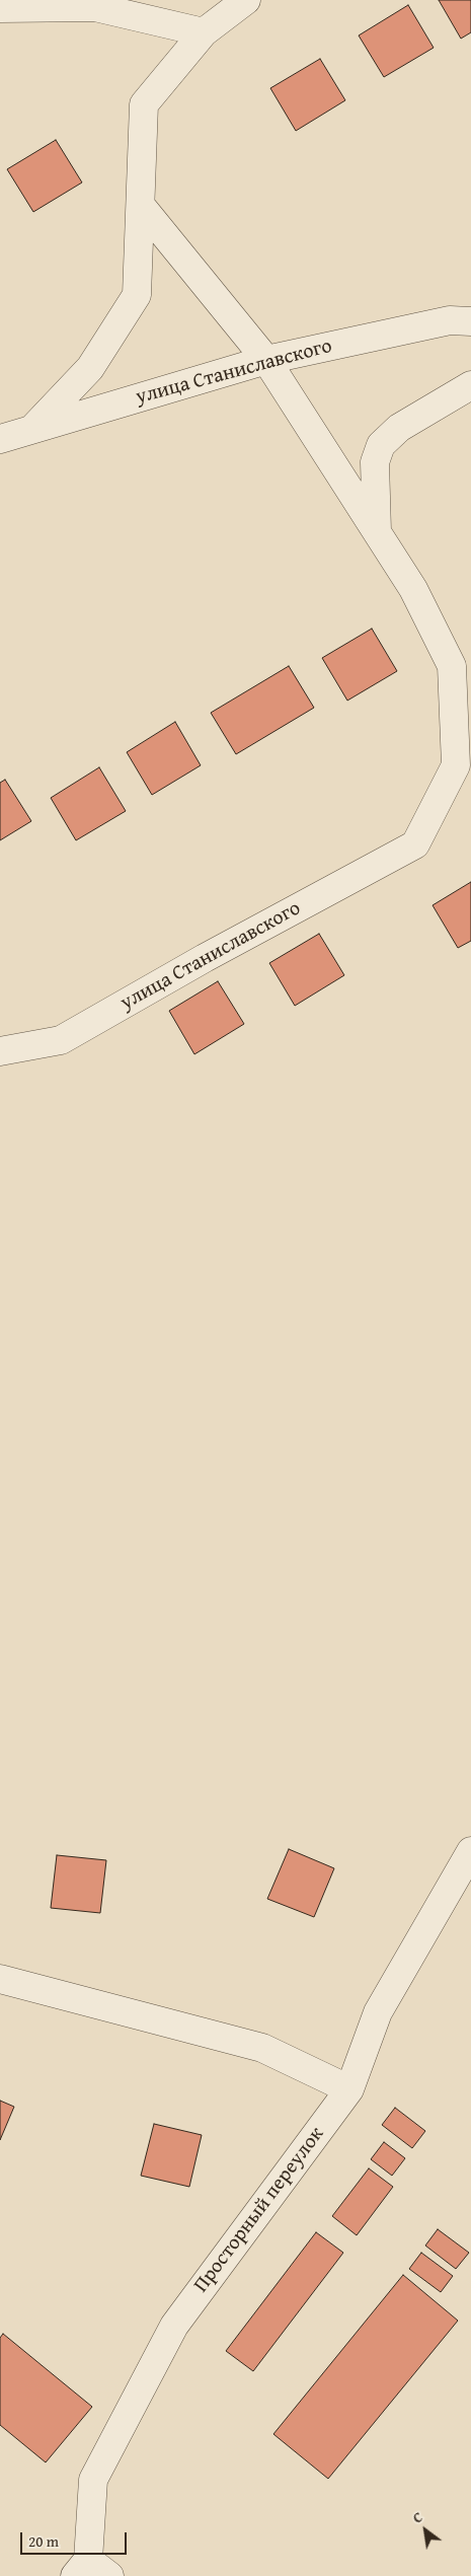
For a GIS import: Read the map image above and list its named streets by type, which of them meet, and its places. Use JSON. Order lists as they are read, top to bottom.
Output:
{
  "streets": {
    "street": ["улица Станиславского", "Просторный переулок"]
  },
  "scale_bar": "20 m",
  "north": "top left"
}
